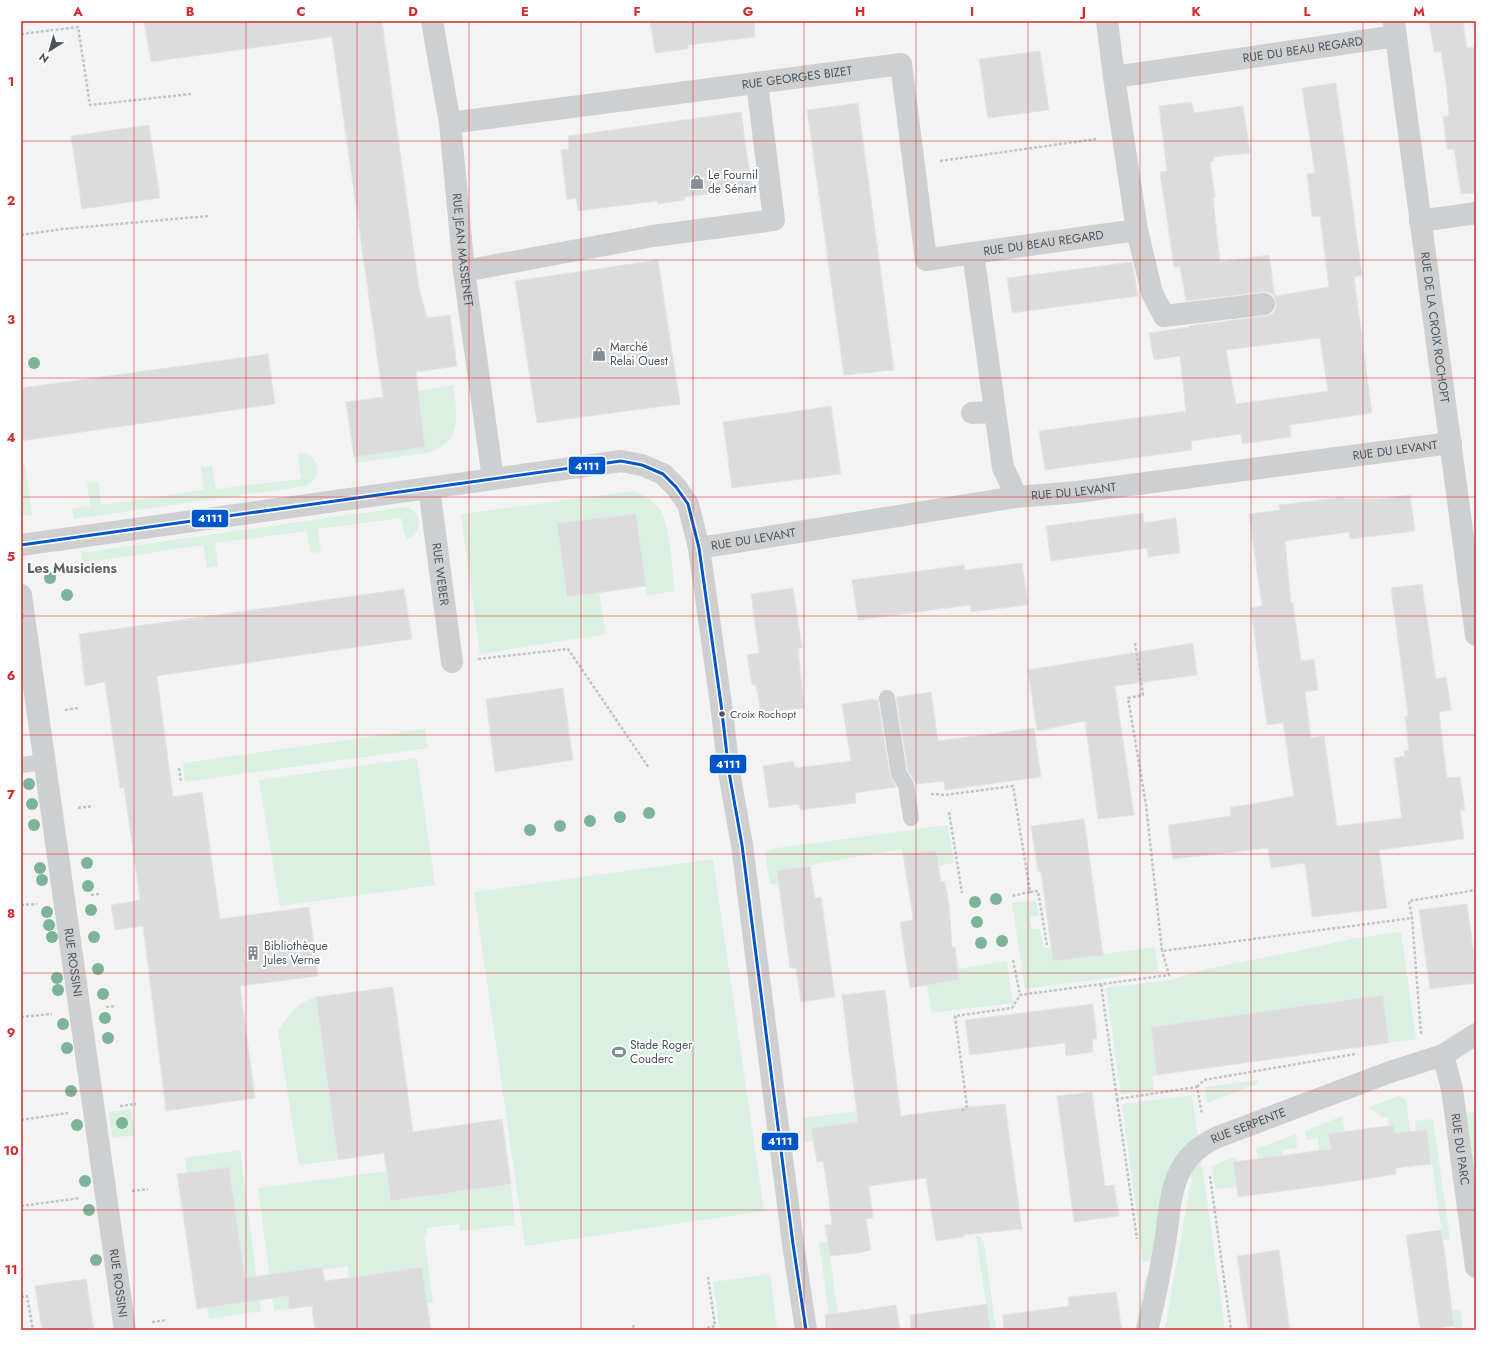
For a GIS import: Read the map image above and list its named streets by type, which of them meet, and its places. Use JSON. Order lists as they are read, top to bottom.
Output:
{
  "streets": {
    "street": [
      "RUE DU BEAU REGARD",
      "RUE GEORGES BIZET",
      "RUE JEAN MASSENET",
      "RUE DE LA CROIX ROCHOPT",
      "RUE DU LEVANT",
      "RUE WEBER",
      "RUE ROSSINI",
      "RUE SERPENTE",
      "RUE DU PARC"
    ]
  },
  "crossings": [
    ["RUE DU BEAU REGARD", "RUE GEORGES BIZET"],
    ["RUE DU BEAU REGARD", "RUE DE LA CROIX ROCHOPT"],
    ["RUE DU BEAU REGARD", "RUE DU LEVANT"],
    ["RUE GEORGES BIZET", "RUE JEAN MASSENET"],
    ["RUE DE LA CROIX ROCHOPT", "RUE DU LEVANT"],
    ["RUE SERPENTE", "RUE DU PARC"]
  ],
  "districts": ["Les Musiciens"],
  "places": {
    "shop": ["Le Fournil de Sénart", "Marché Relai Ouest"],
    "other": ["Croix Rochopt"],
    "building": ["Bibliothèque Jules Verne"],
    "sports": ["Stade Roger Couderc"]
  },
  "lines": ["transit line 4111"],
  "north": "bottom left",
  "grid": {
    "columns": [
      "A",
      "B",
      "C",
      "D",
      "E",
      "F",
      "G",
      "H",
      "I",
      "J",
      "K",
      "L",
      "M"
    ],
    "rows": [
      "1",
      "2",
      "3",
      "4",
      "5",
      "6",
      "7",
      "8",
      "9",
      "10",
      "11"
    ]
  }
}
